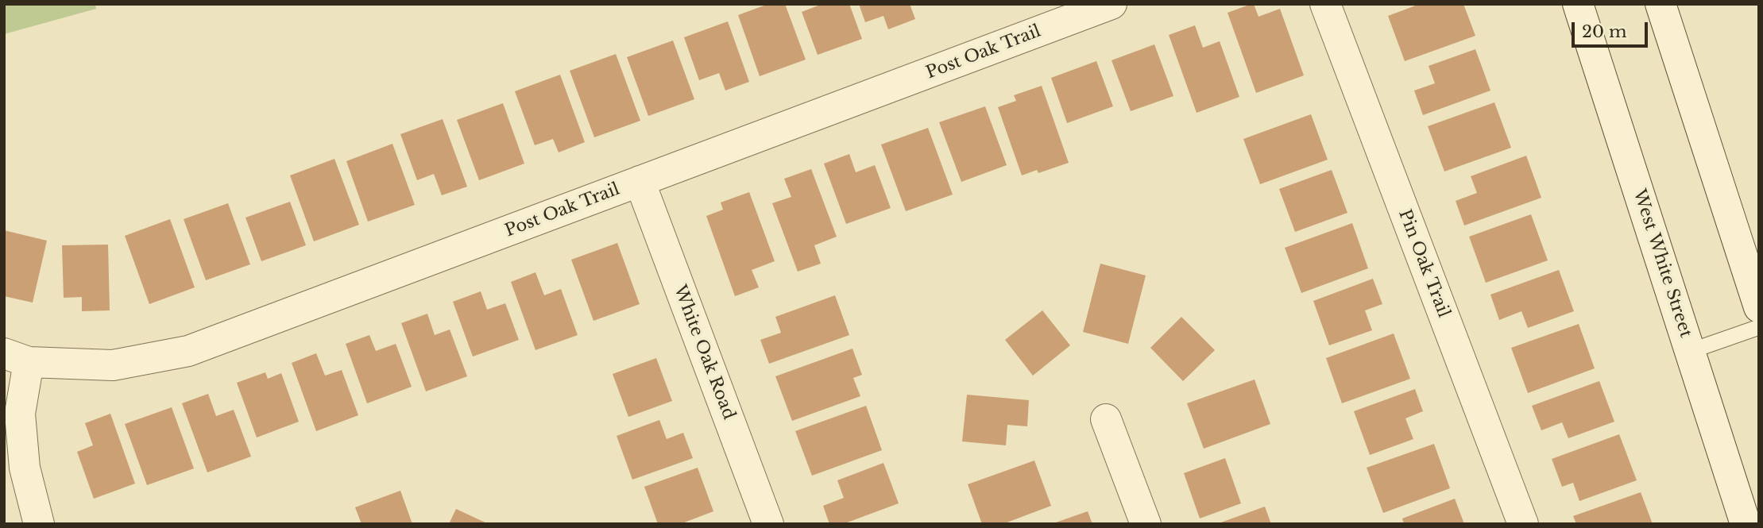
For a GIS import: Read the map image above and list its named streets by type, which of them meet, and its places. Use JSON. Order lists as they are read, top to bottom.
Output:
{
  "streets": {
    "street": [
      "Post Oak Trail",
      "Pin Oak Trail",
      "West White Street",
      "White Oak Road"
    ]
  },
  "crossings": [
    ["Post Oak Trail", "White Oak Road"]
  ],
  "scale_bar": "20 m"
}
